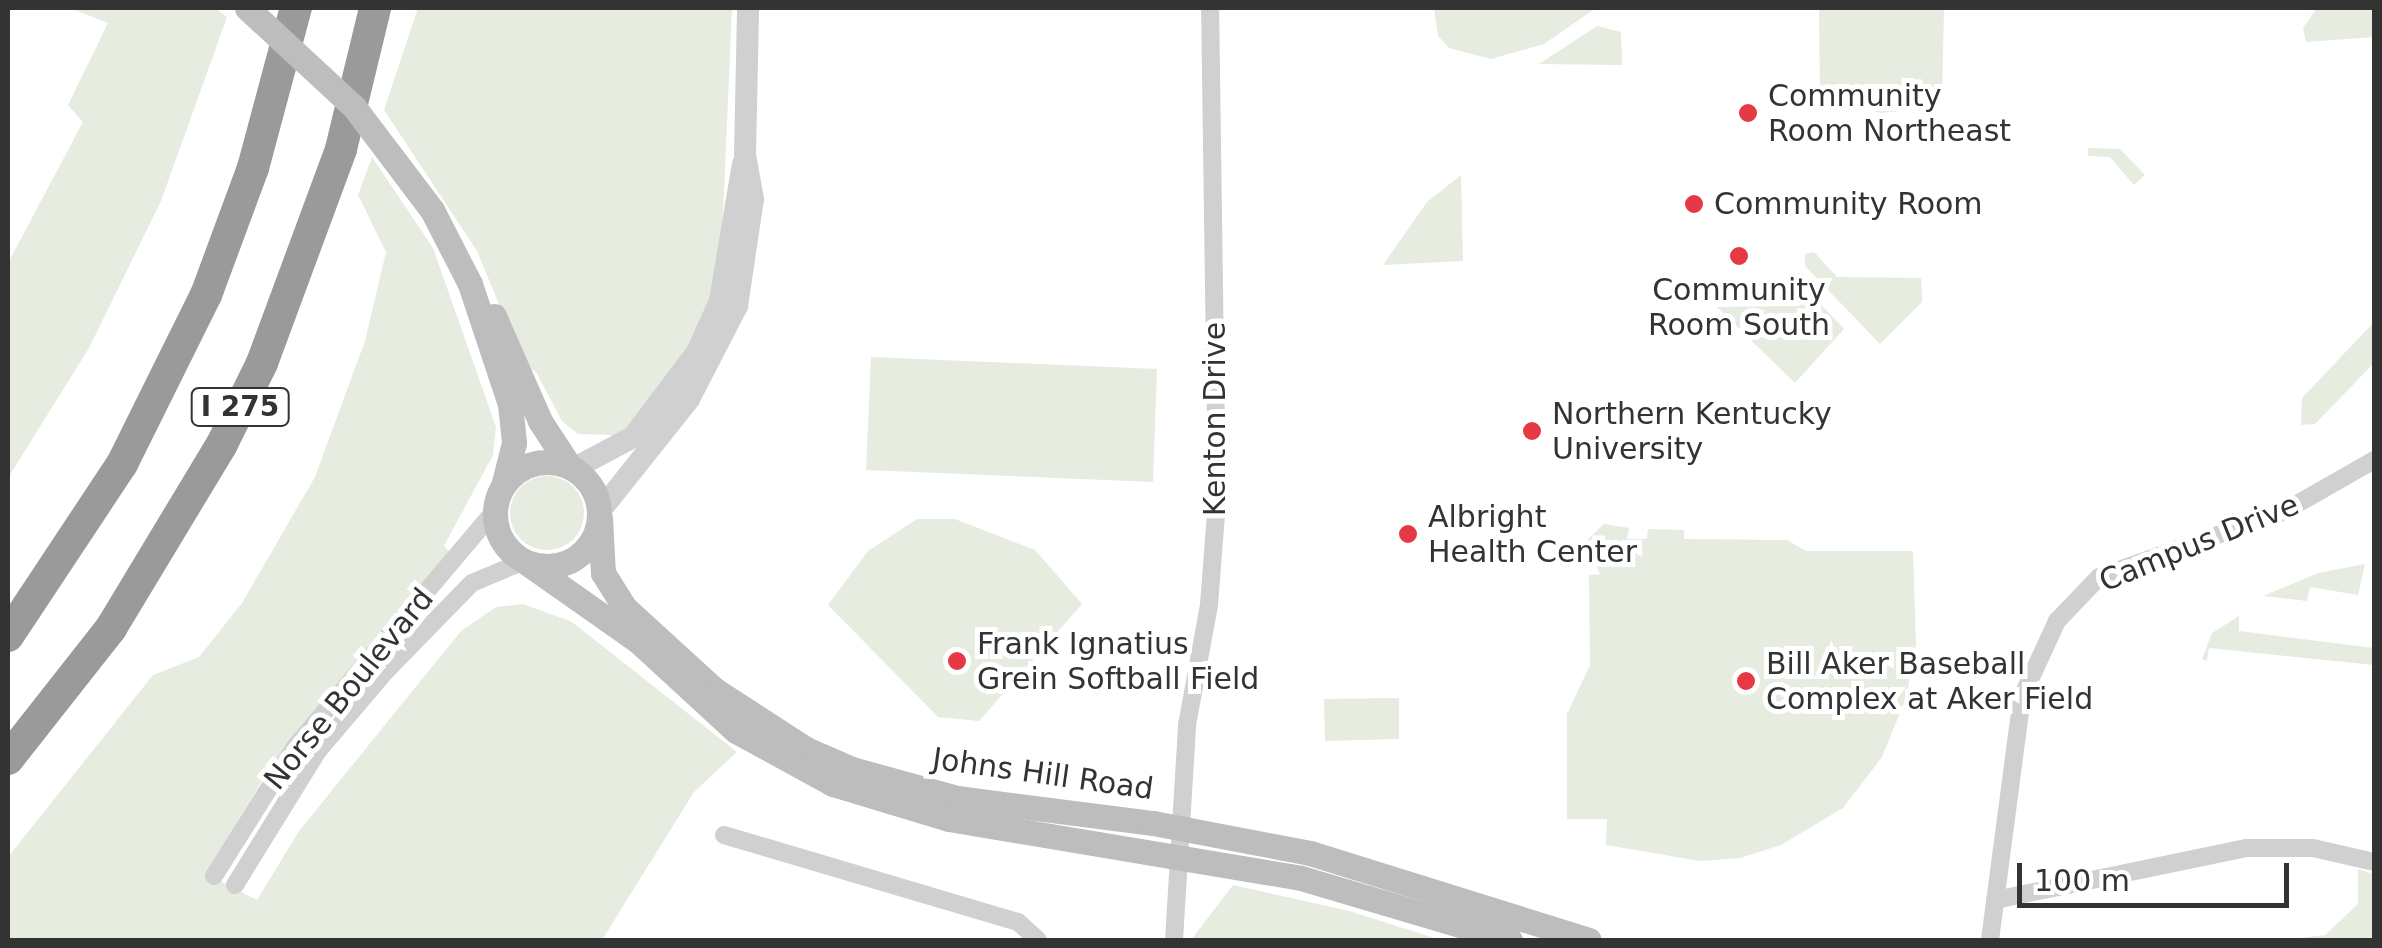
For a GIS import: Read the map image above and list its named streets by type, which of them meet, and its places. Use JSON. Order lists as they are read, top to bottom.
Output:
{
  "streets": {
    "highway": ["I 275"],
    "main road": ["Johns Hill Road"],
    "street": ["Kenton Drive", "Campus Drive", "Norse Boulevard"]
  },
  "crossings": [
    ["Kenton Drive", "Johns Hill Road"],
    ["Norse Boulevard", "Johns Hill Road"]
  ],
  "places": [
    "Community Room Northeast",
    "Community Room",
    "Community Room South",
    "Northern Kentucky University",
    "Albright Health Center",
    "Frank Ignatius Grein Softball Field",
    "Bill Aker Baseball Complex at Aker Field"
  ],
  "scale_bar": "100 m"
}
